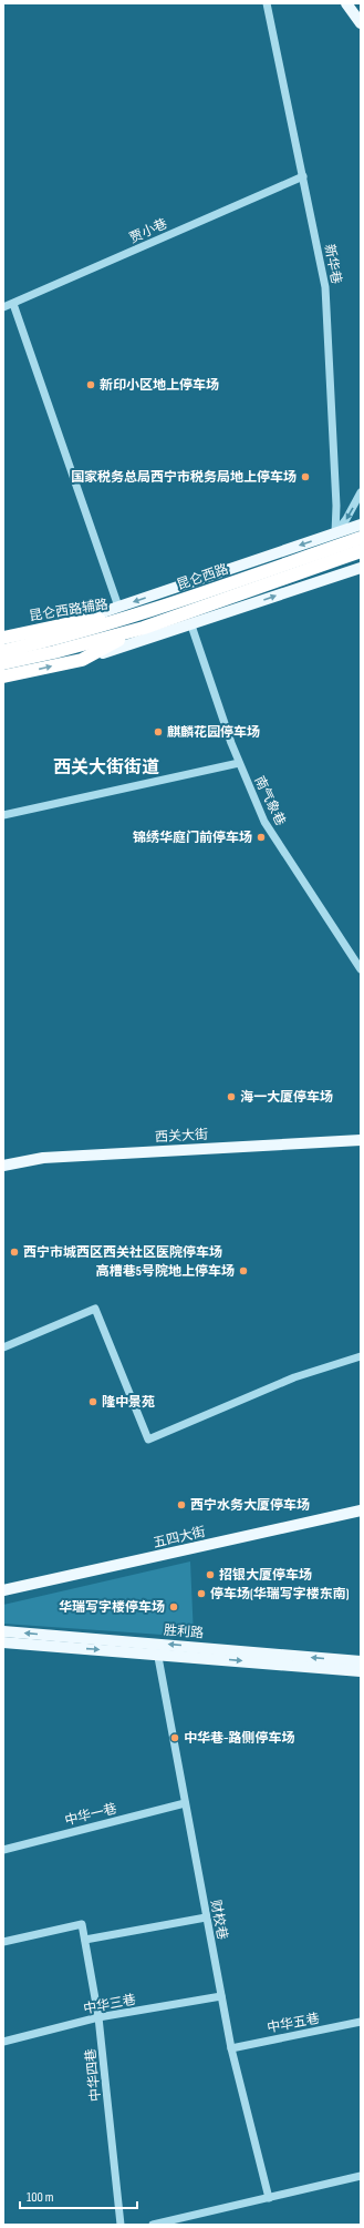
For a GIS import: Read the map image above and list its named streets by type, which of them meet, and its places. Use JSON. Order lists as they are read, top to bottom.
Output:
{
  "streets": {
    "highway": ["昆仑西路", "昆仑西路辅路"],
    "main road": ["西关大街", "五四大街", "胜利路"],
    "street": [
      "贾小巷",
      "新华巷",
      "南气象巷",
      "中华一巷",
      "财校巷",
      "中华三巷",
      "中华五巷",
      "中华四巷"
    ]
  },
  "crossings": [
    ["贾小巷", "新华巷"],
    ["昆仑西路", "昆仑西路辅路"],
    ["胜利路", "财校巷"],
    ["中华一巷", "财校巷"],
    ["财校巷", "中华三巷"],
    ["财校巷", "中华五巷"],
    ["中华三巷", "中华四巷"]
  ],
  "districts": ["西关大街街道"],
  "places": [
    "新印小区地上停车场",
    "国家税务总局西宁市税务局地上停车场",
    "麒麟花园停车场",
    "锦绣华庭门前停车场",
    "海一大厦停车场",
    "西宁市城西区西关社区医院停车场",
    "高槽巷5号院地上停车场",
    "隆中景苑",
    "西宁水务大厦停车场",
    "招银大厦停车场",
    "停车场(华瑞写字楼东南)",
    "华瑞写字楼停车场",
    "中华巷-路侧停车场"
  ],
  "scale_bar": "100 m"
}
